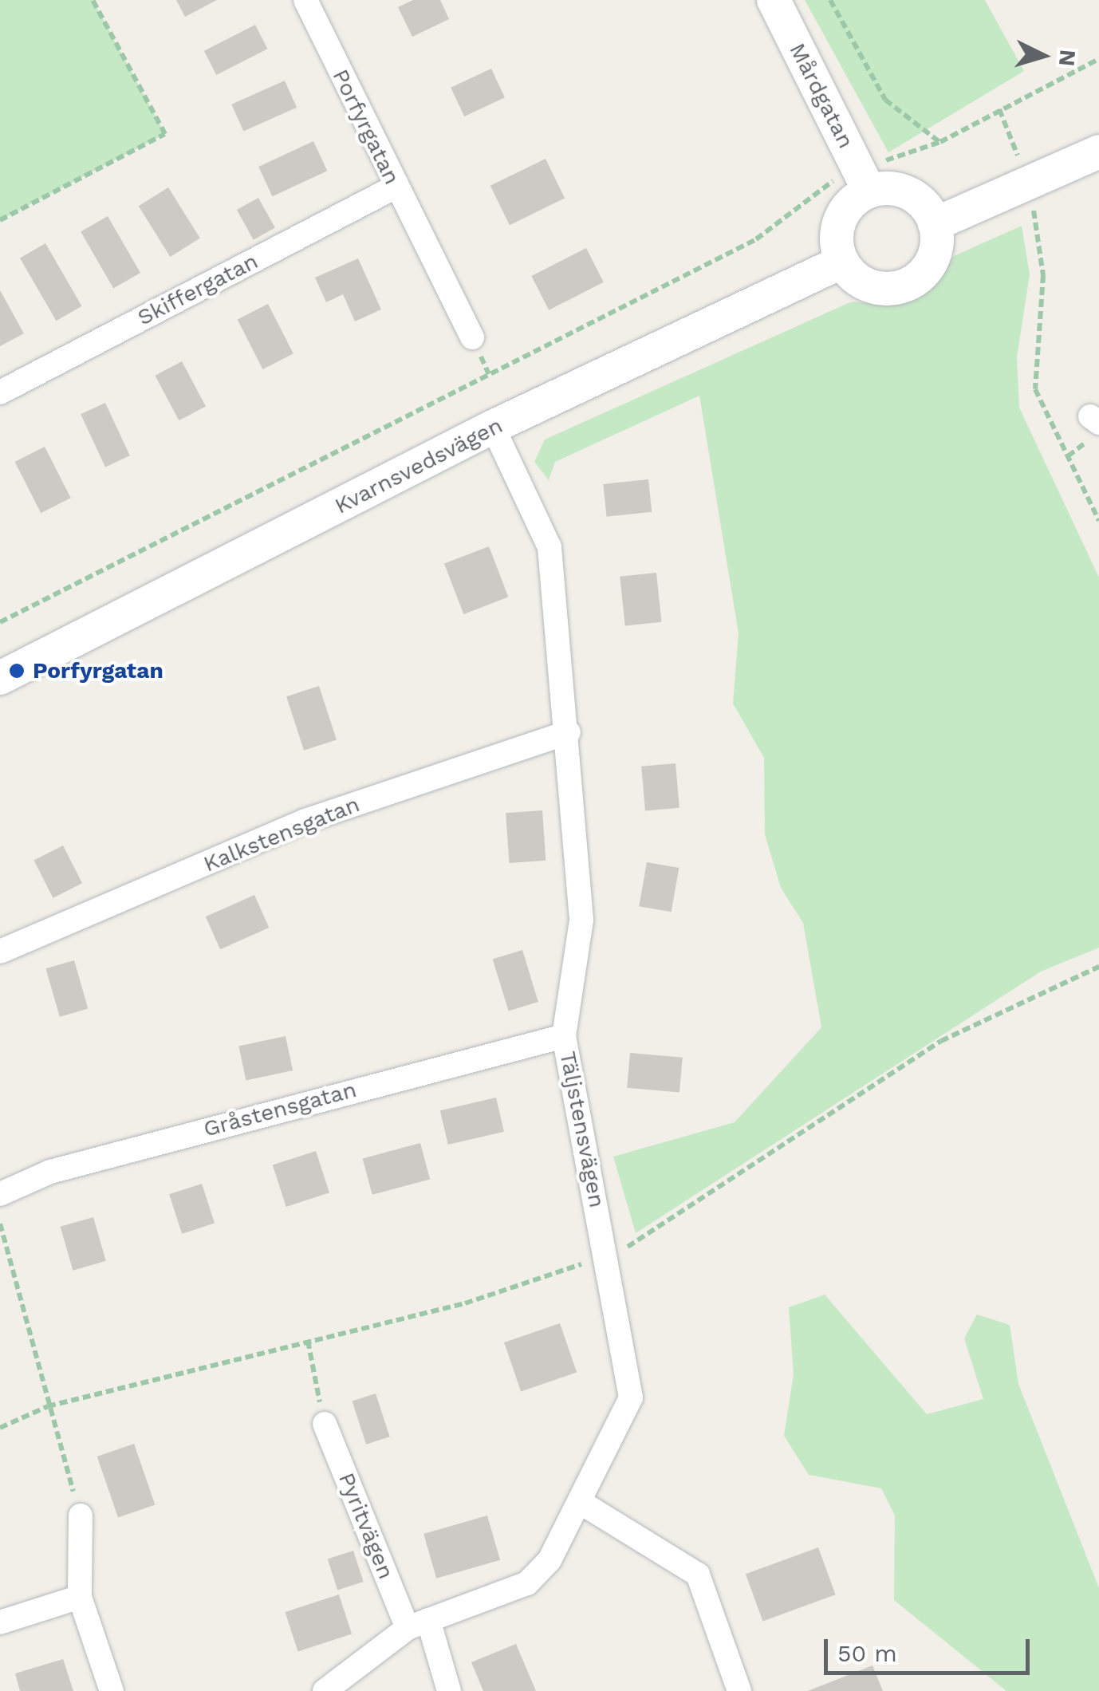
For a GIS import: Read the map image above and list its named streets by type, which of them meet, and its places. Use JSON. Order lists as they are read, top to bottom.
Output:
{
  "streets": {
    "street": [
      "Mårdgatan",
      "Porfyrgatan",
      "Skiffergatan",
      "Kvarnsvedsvägen",
      "Kalkstensgatan",
      "Gråstensgatan",
      "Täljstensvägen",
      "Pyritvägen"
    ]
  },
  "crossings": [
    ["Mårdgatan", "Kvarnsvedsvägen"],
    ["Porfyrgatan", "Skiffergatan"],
    ["Kvarnsvedsvägen", "Täljstensvägen"],
    ["Kalkstensgatan", "Täljstensvägen"],
    ["Gråstensgatan", "Täljstensvägen"],
    ["Täljstensvägen", "Pyritvägen"]
  ],
  "places": ["Porfyrgatan"],
  "scale_bar": "50 m",
  "north": "right"
}
